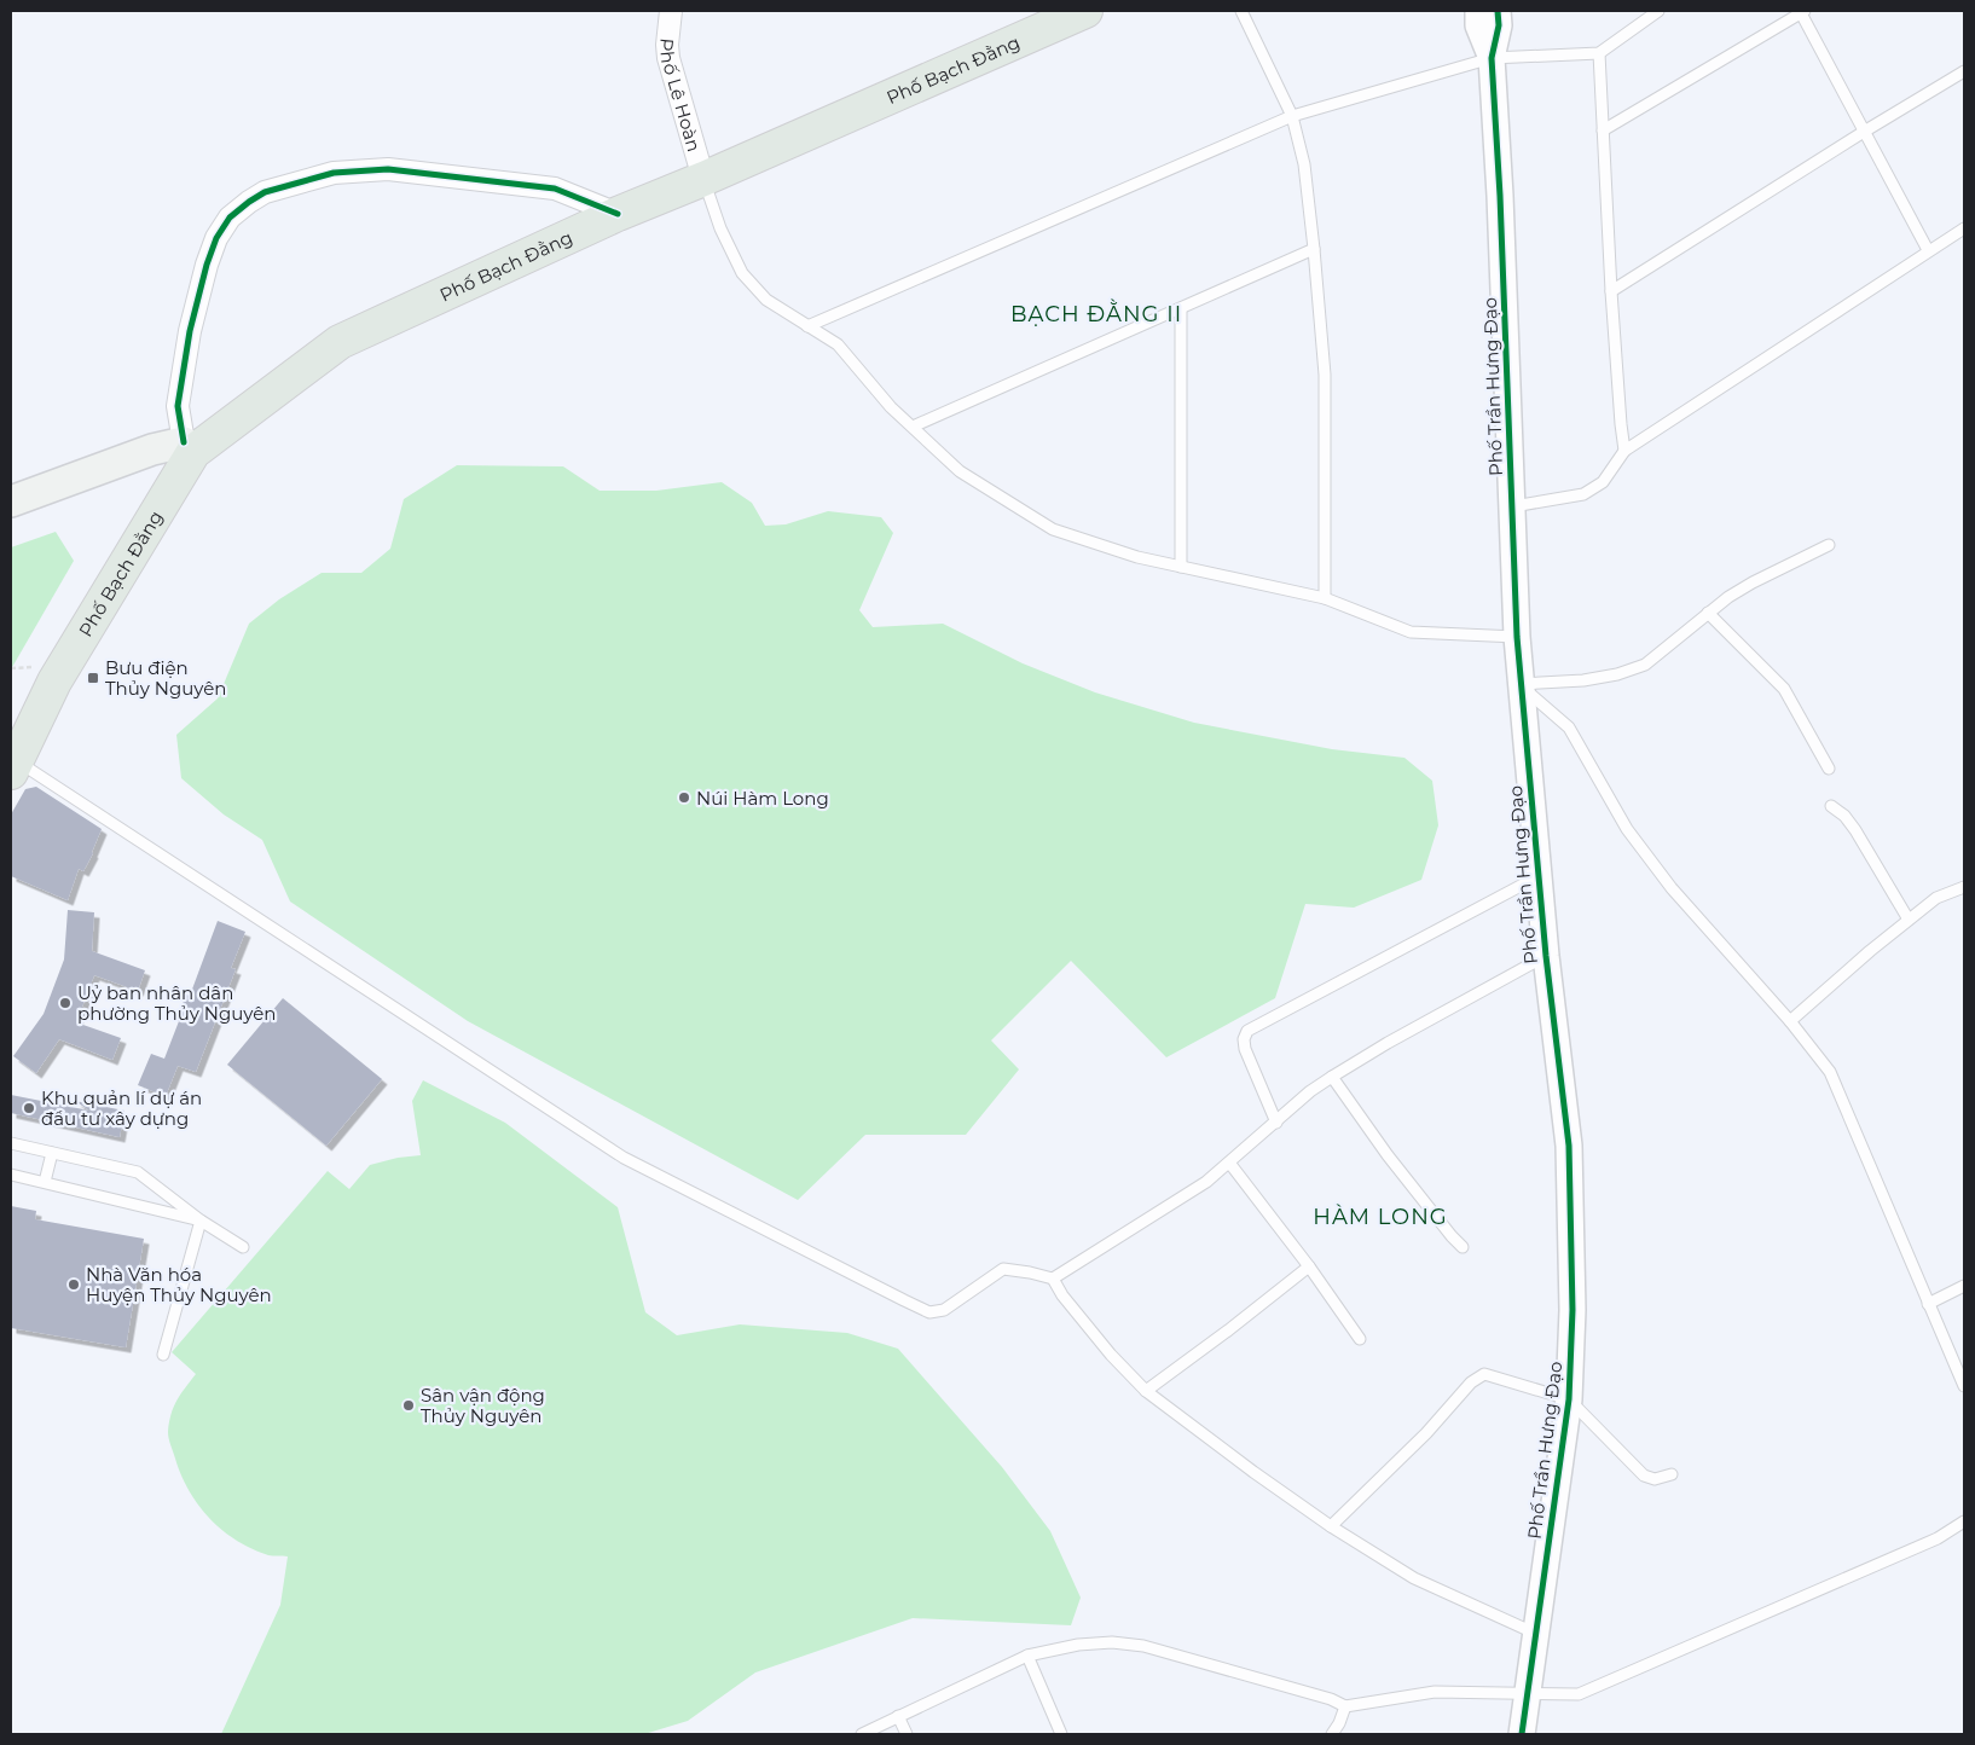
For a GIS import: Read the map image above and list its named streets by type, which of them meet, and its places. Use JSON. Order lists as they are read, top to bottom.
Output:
{
  "streets": {
    "main road": ["Phố Bạch Đằng"],
    "street": ["Phố Lê Hoàn", "Phố Trần Hưng Đạo"]
  },
  "crossings": [
    ["Phố Bạch Đằng", "Phố Lê Hoàn"]
  ],
  "districts": ["BẠCH ĐẰNG II", "HÀM LONG"],
  "places": {
    "transit": ["Bưu điện Thủy Nguyên"],
    "other": [
      "Núi Hàm Long",
      "Uỷ ban nhân dân phường Thủy Nguyên",
      "Khu quản lí dự án đầu tư xây dựng",
      "Nhà Văn hóa Huyện Thủy Nguyên",
      "Sân vận động Thủy Nguyên"
    ]
  }
}
